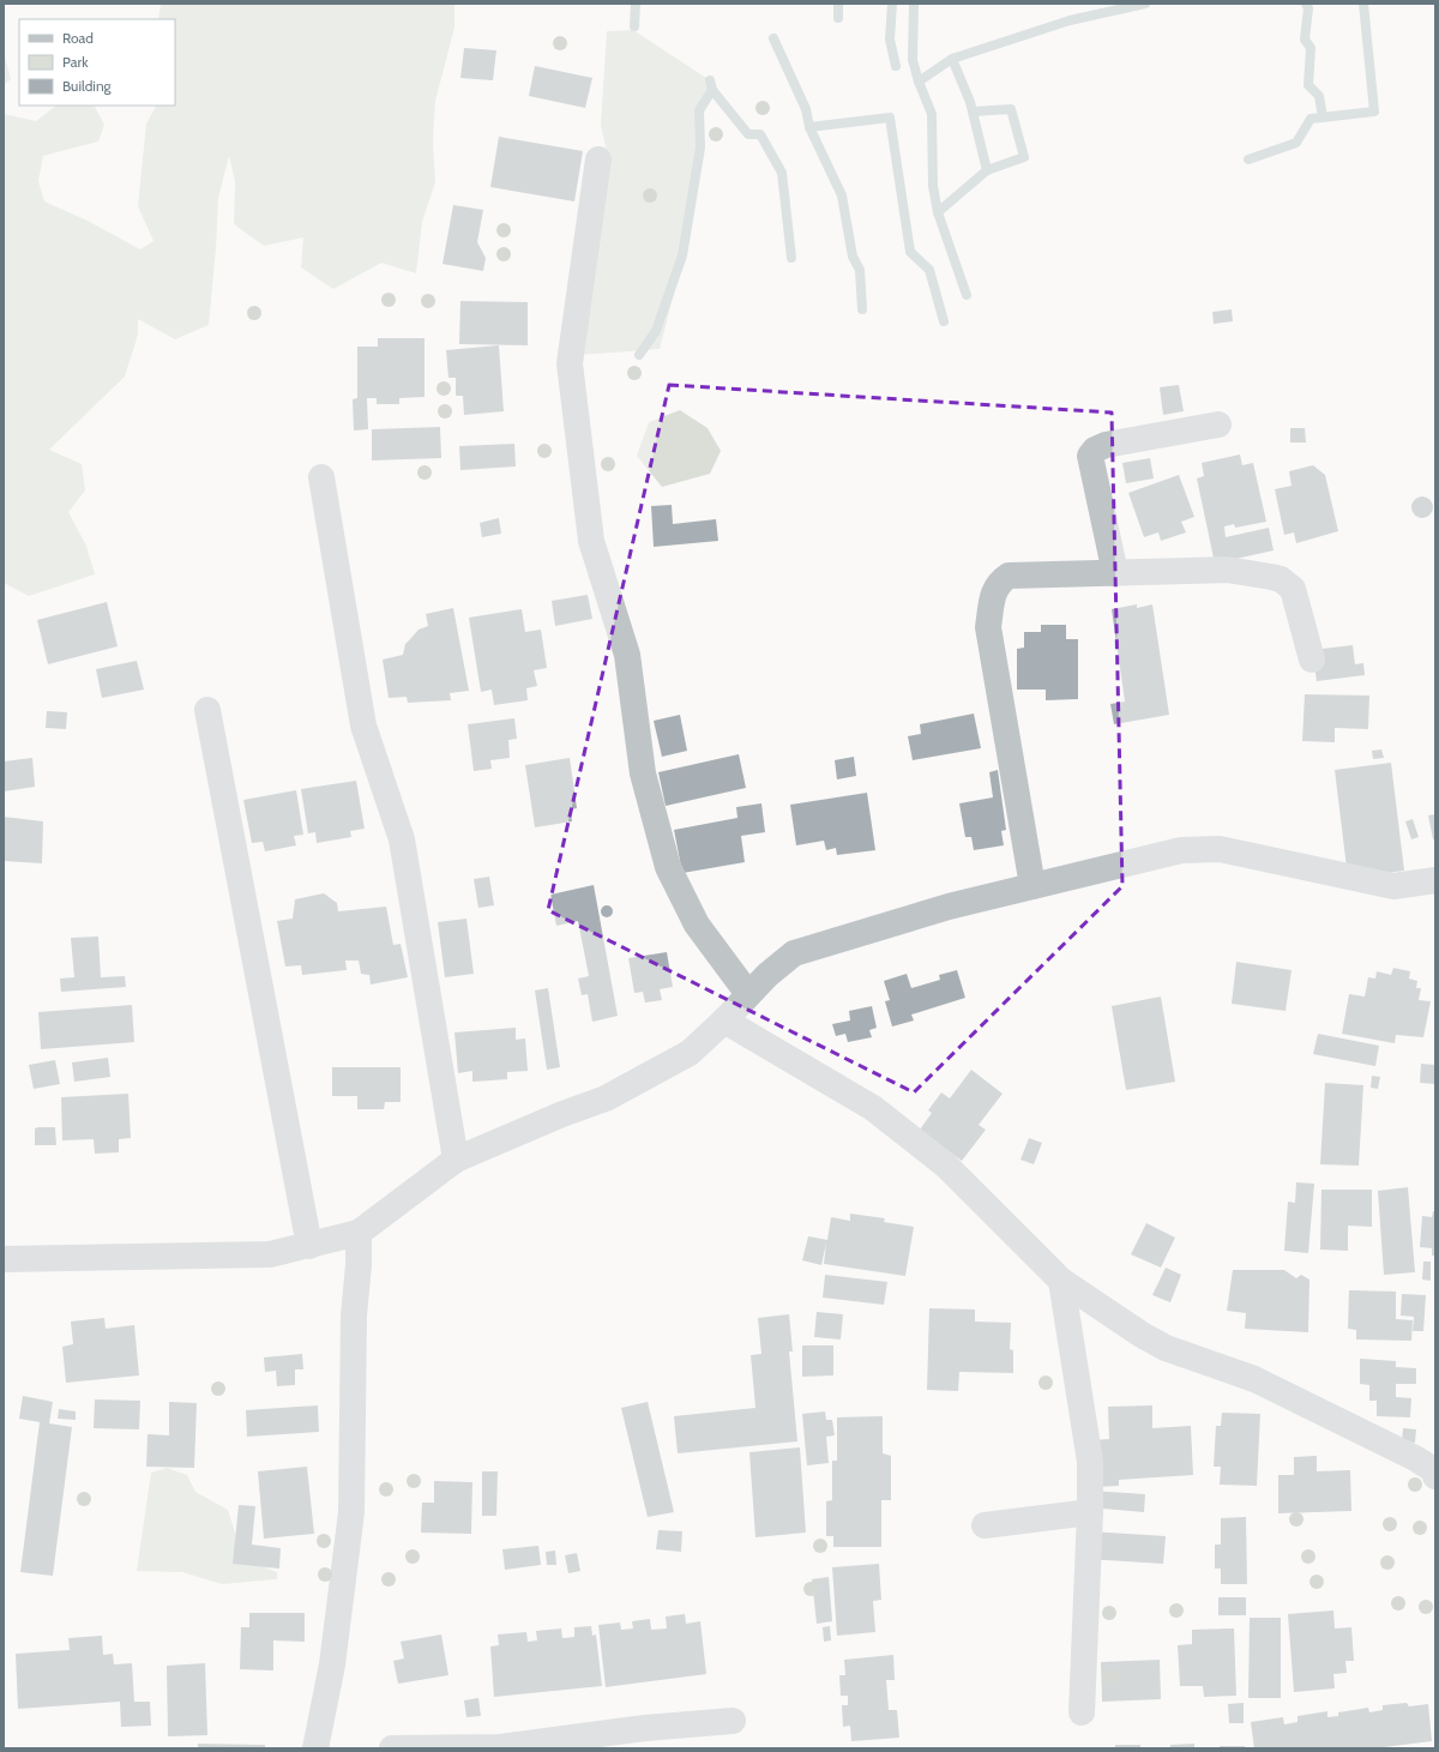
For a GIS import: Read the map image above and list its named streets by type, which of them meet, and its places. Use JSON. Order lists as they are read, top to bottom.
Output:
{
  "legend": ["Road", "Park", "Building"]
}
